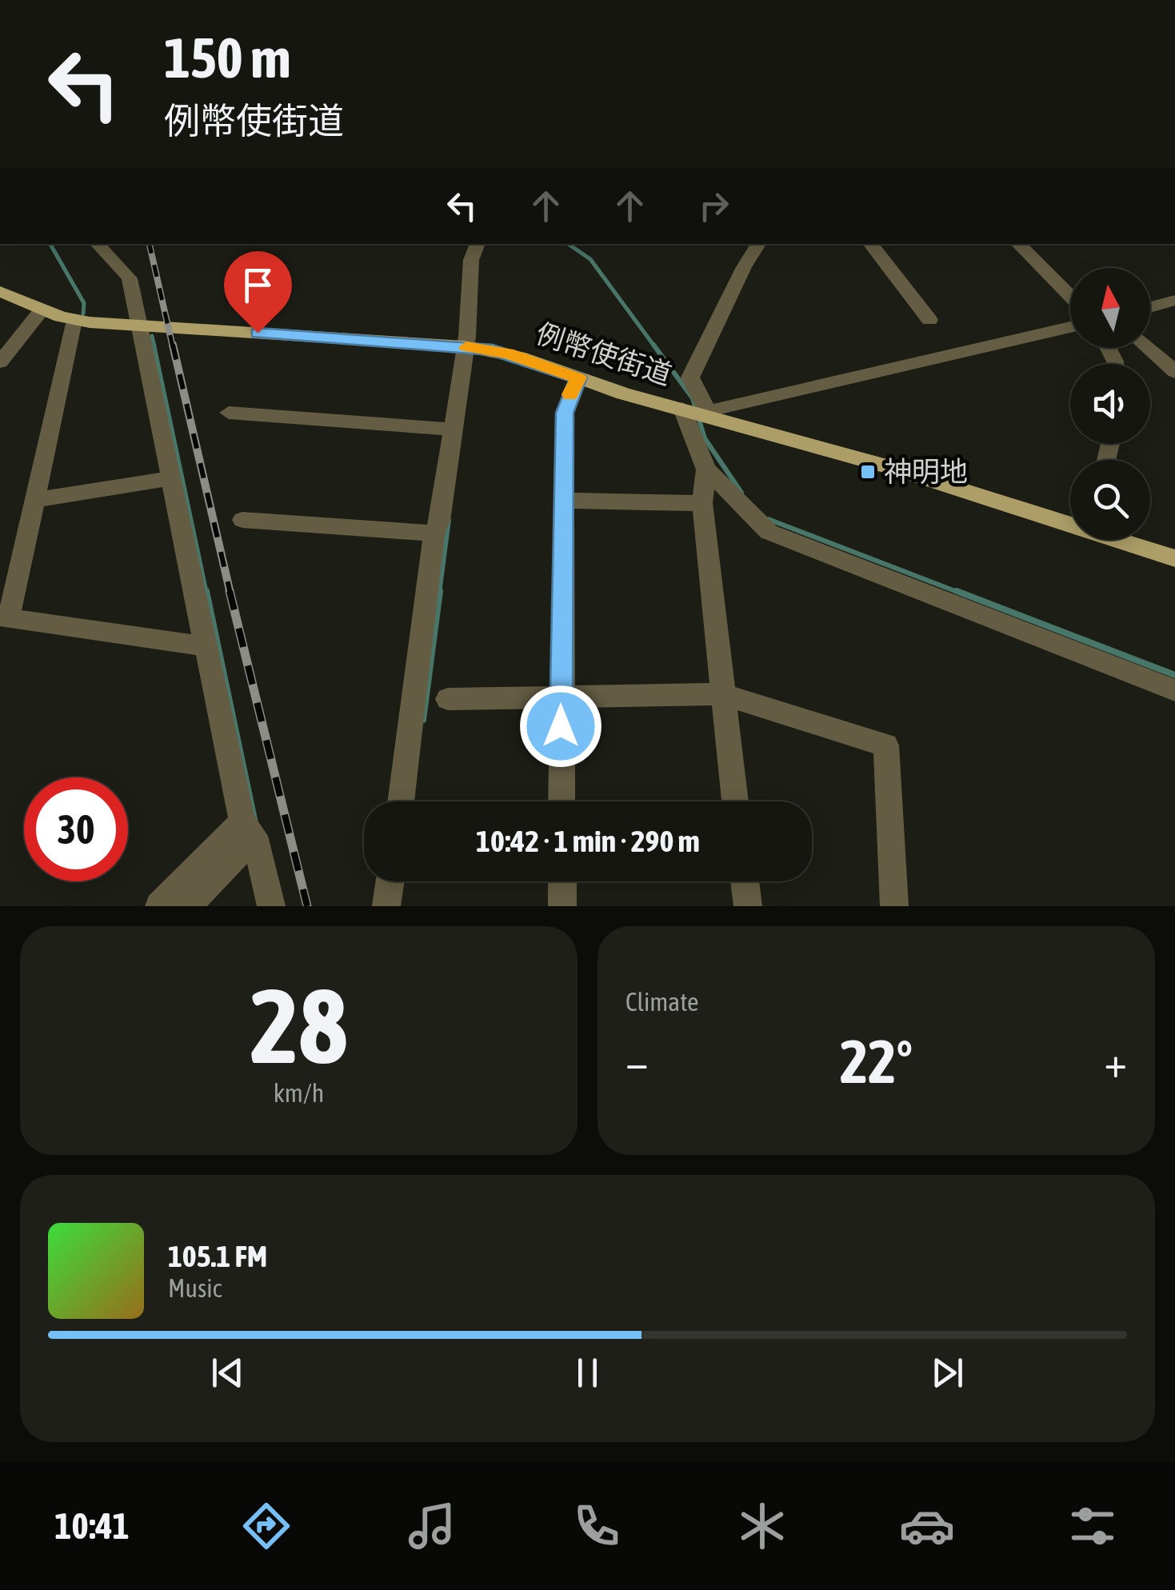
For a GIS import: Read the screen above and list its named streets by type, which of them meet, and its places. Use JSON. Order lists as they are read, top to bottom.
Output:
{
  "streets": {
    "main road": ["例幣使街道"]
  },
  "places": {
    "transit": ["神明地"]
  },
  "north": "top",
  "page": {
    "turn": ["150 m", "例幣使街道"],
    "limit": "30",
    "trip": "10:42 · 1 min · 290 m",
    "tile": [
      ["28", "km/h"],
      "Climate"
    ],
    "heat": ["−", "22°", "+"],
    "song": ["105.1 FM", "Music"],
    "tabs": "10:41"
  }
}
